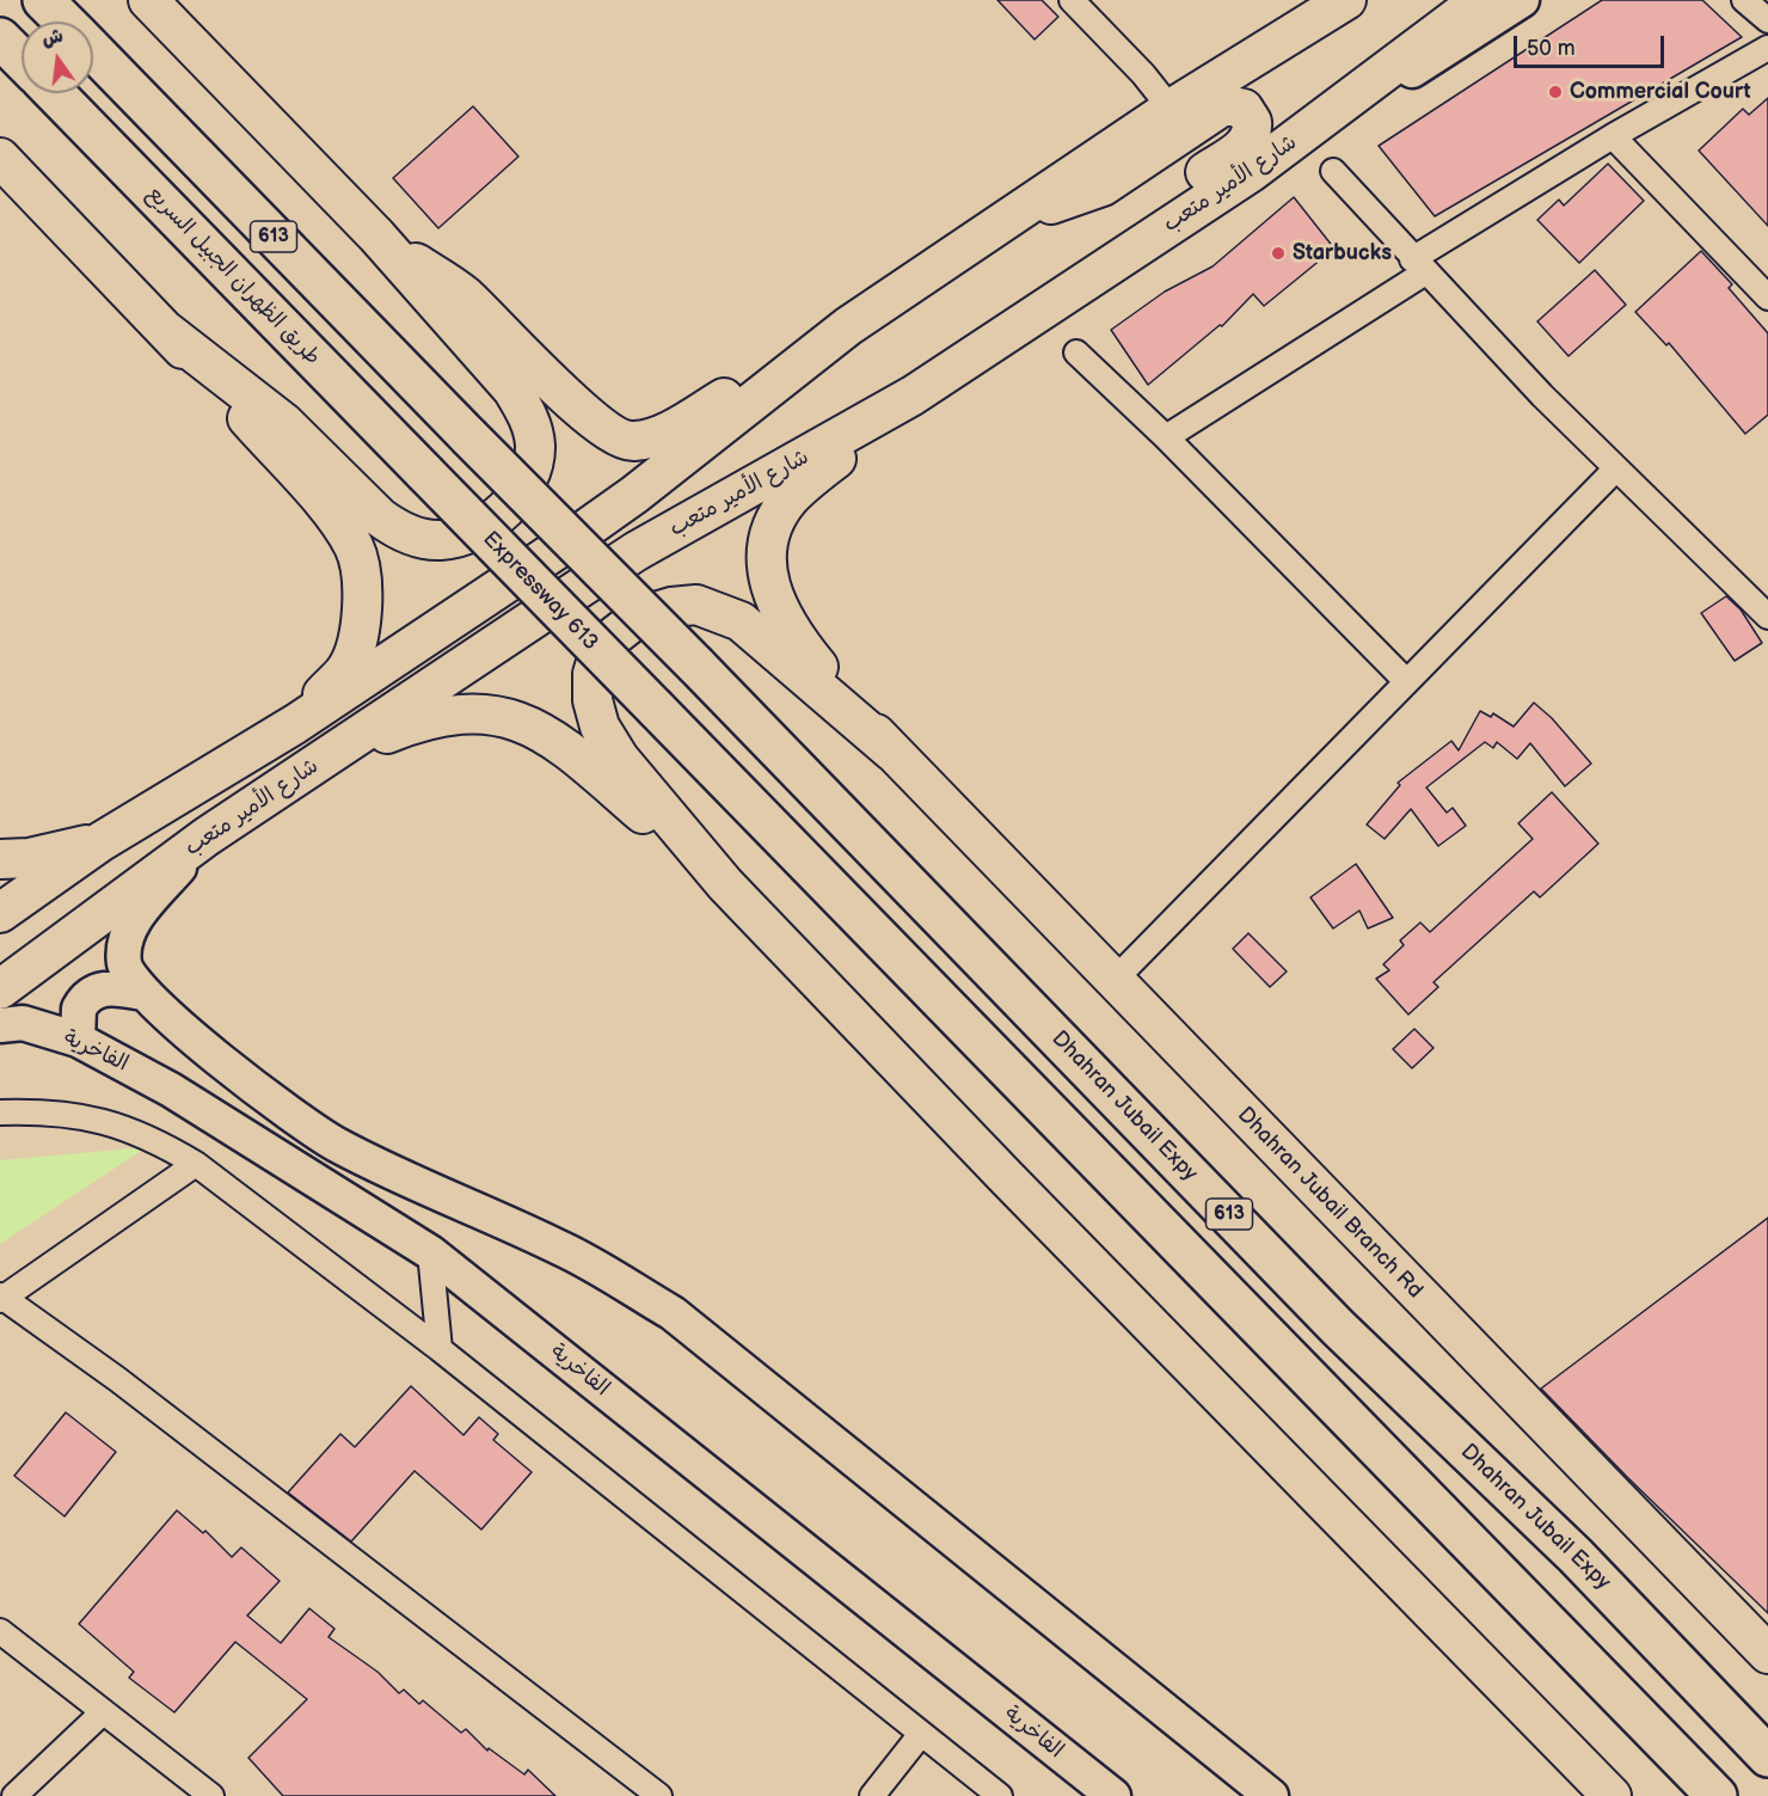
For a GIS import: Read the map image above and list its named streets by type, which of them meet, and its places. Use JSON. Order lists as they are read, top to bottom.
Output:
{
  "streets": {
    "highway": [
      "613",
      "طريق الظهران الجبيل السريع",
      "Expressway 613",
      "Dhahran Jubail Expy"
    ],
    "main road": ["شارع الأمير متعب", "Dhahran Jubail Branch Rd"],
    "street": ["الفاخرية"]
  },
  "crossings": [
    ["طريق الظهران الجبيل السريع", "Expressway 613"]
  ],
  "places": ["Commercial Court", "Starbucks"],
  "scale_bar": "50 m",
  "north": "top"
}
